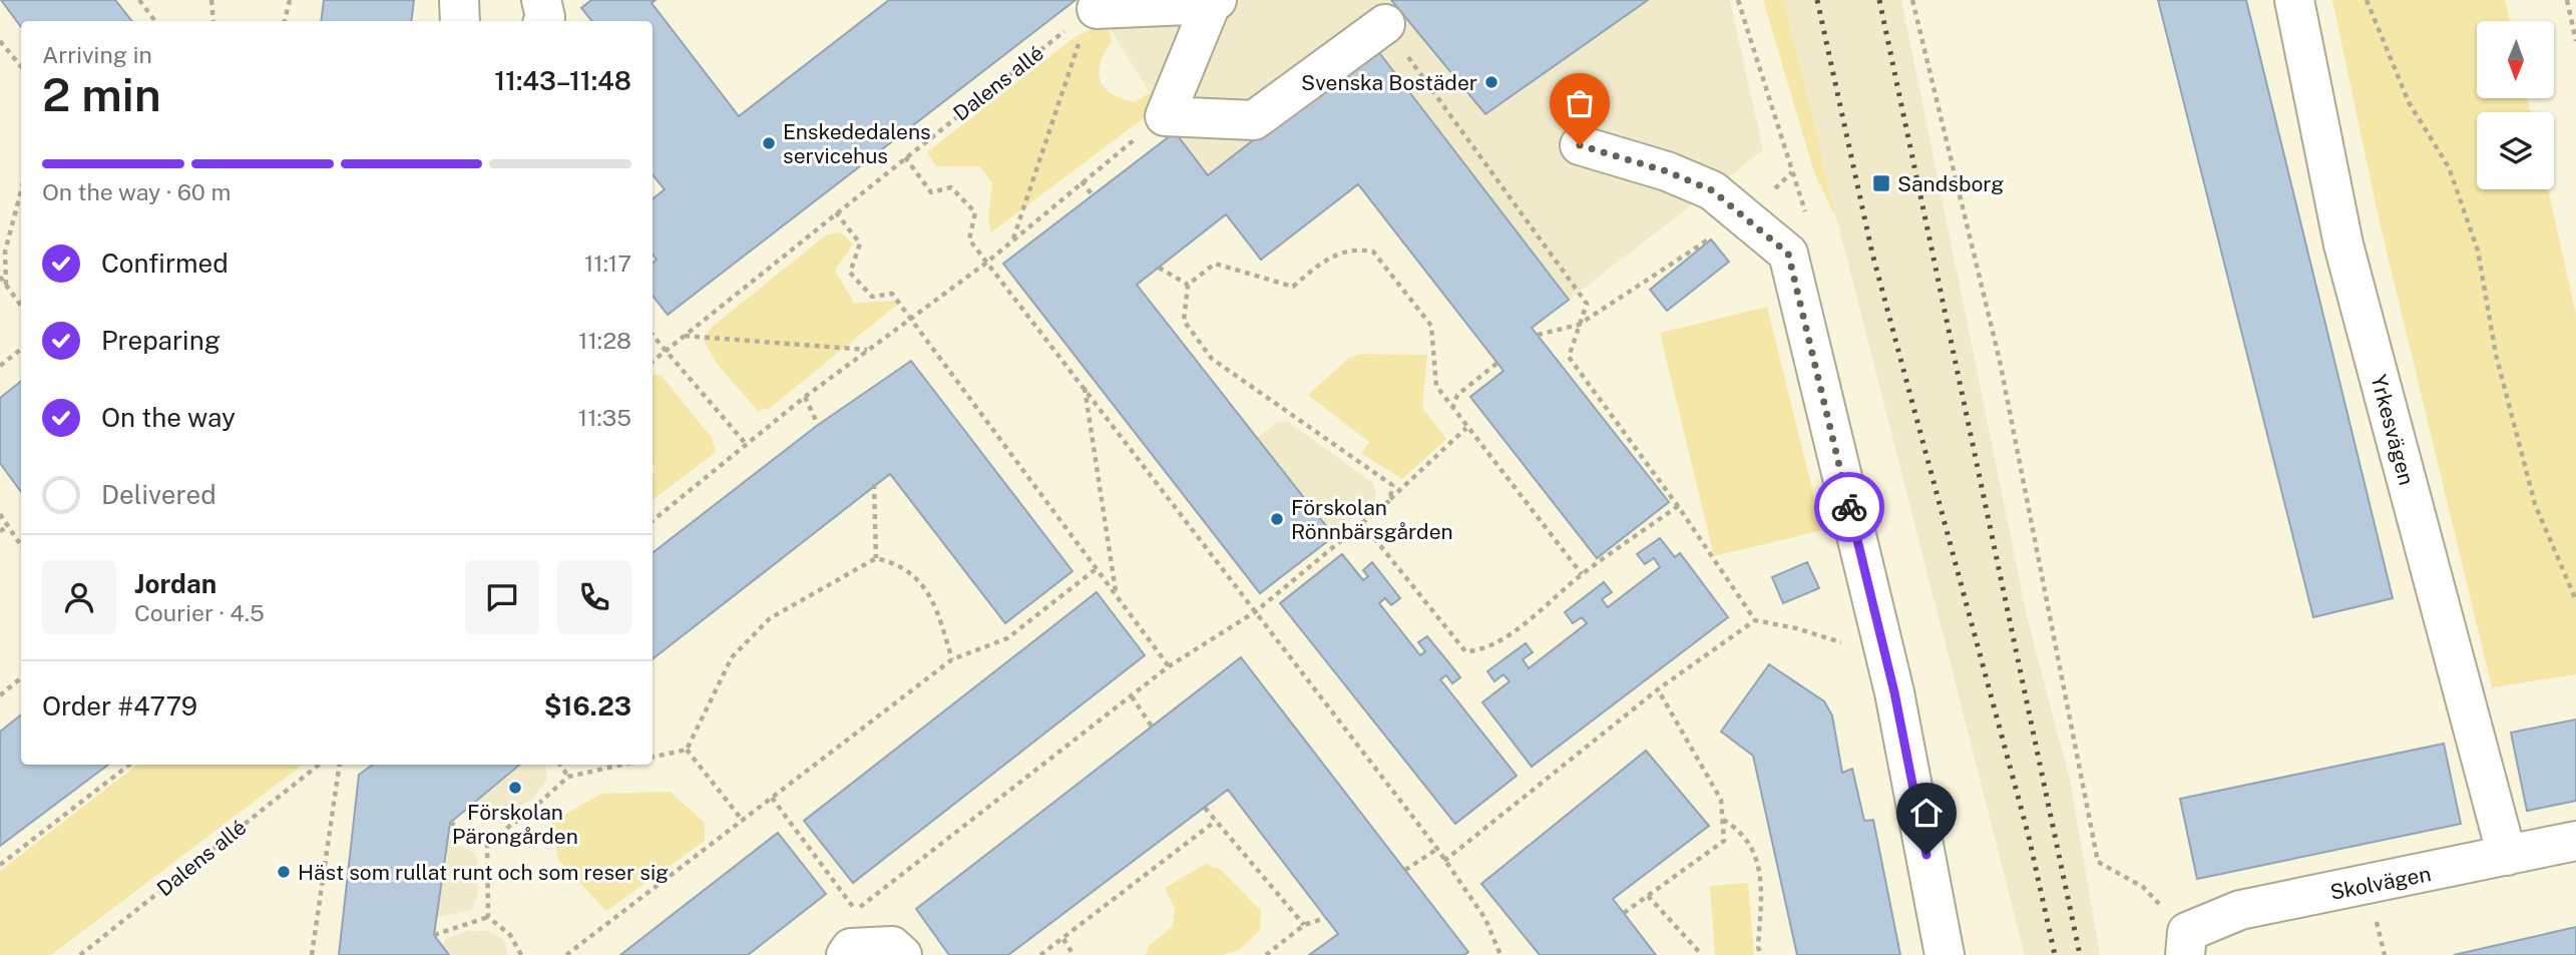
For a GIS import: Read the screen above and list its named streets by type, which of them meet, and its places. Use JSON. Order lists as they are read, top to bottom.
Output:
{
  "streets": {
    "street": ["Yrkesvägen", "Skolvägen"],
    "path": ["Dalens allé"]
  },
  "crossings": [
    ["Yrkesvägen", "Skolvägen"]
  ],
  "places": {
    "other": [
      "Svenska Bostäder",
      "Enskededalens servicehus",
      "Förskolan Rönnbärsgården",
      "Förskolan Pärongården",
      "Häst som rullat runt och som reser sig"
    ],
    "transit": ["Sandsborg"]
  },
  "north": "bottom",
  "page": {
    "heading": ["2 min", "Arriving in", "11:43–11:48"],
    "panel": [
      "Jordan",
      "Courier · 4.5",
      "Order #4779",
      "$16.23"
    ],
    "bar": "On the way · 60 m",
    "list": [
      ["Confirmed", "11:17"],
      ["Preparing", "11:28"],
      ["On the way", "11:35"],
      "Delivered"
    ]
  }
}
